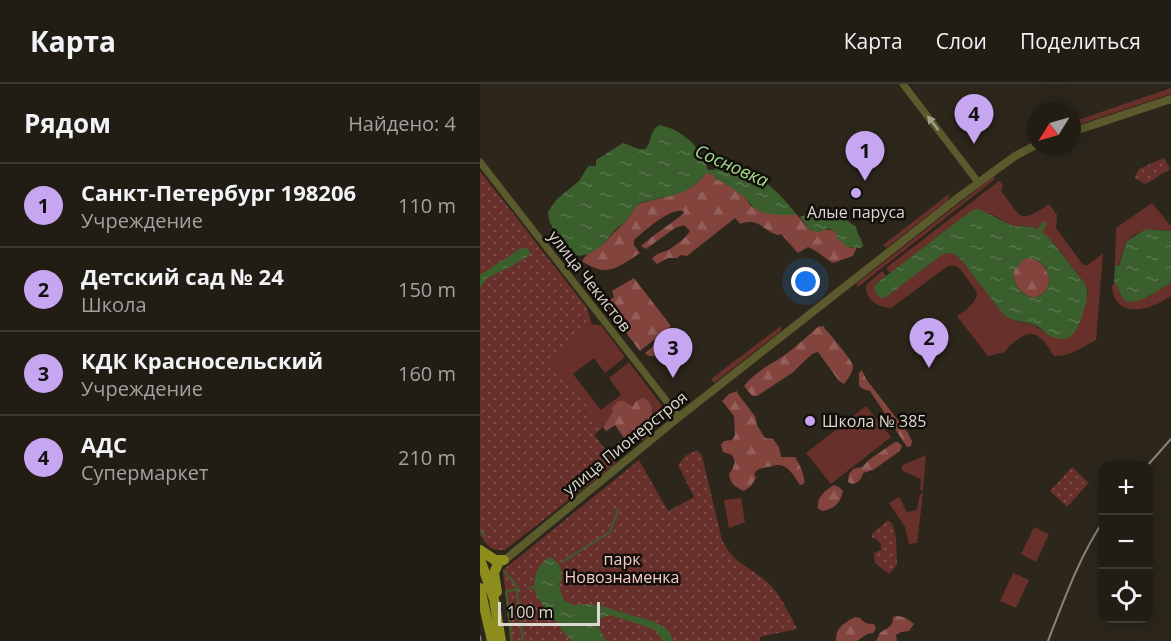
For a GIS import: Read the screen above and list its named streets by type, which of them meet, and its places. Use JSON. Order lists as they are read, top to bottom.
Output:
{
  "streets": {
    "street": ["улица Чекистов", "улица Пионерстроя"]
  },
  "crossings": [
    ["улица Чекистов", "улица Пионерстроя"]
  ],
  "water": ["Сосновка"],
  "parks": ["парк Новознаменка"],
  "places": ["Алые паруса", "Школа № 385"],
  "scale_bar": "100 m",
  "north": "bottom left",
  "page": {
    "header": "Карта",
    "nav": ["Карта", "Слои", "Поделиться"],
    "heading": ["Рядом", "Найдено: 4"],
    "pins": [
      "4",
      "1",
      "2",
      "3"
    ],
    "list": [
      {
        "mark": "1",
        "name": "Санкт-Петербург 198206",
        "note": "Учреждение",
        "value": "110 m"
      },
      {
        "mark": "2",
        "name": "Детский сад № 24",
        "note": "Школа",
        "value": "150 m"
      },
      {
        "mark": "3",
        "name": "КДК Красносельский",
        "note": "Учреждение",
        "value": "160 m"
      },
      {
        "mark": "4",
        "name": "АДС",
        "note": "Супермаркет",
        "value": "210 m"
      }
    ],
    "map_buttons": ["+", "−"],
    "scale": "100 m"
  }
}
